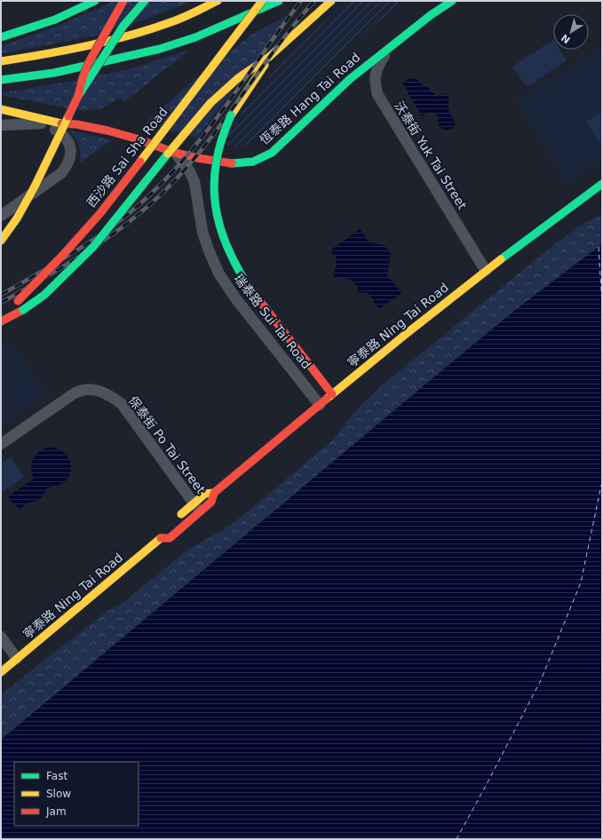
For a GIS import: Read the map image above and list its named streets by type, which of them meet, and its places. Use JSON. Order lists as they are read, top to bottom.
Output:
{
  "streets": {
    "main road": ["恆泰路 Hang Tai Road", "西沙路 Sai Sha Road", "寧泰路 Ning Tai Road"],
    "street": ["沃泰街 Yuk Tai Street", "瑞泰路 Sui Tai Road", "保泰街 Po Tai Street"]
  },
  "crossings": [
    ["恆泰路 Hang Tai Road", "沃泰街 Yuk Tai Street"],
    ["恆泰路 Hang Tai Road", "瑞泰路 Sui Tai Road"],
    ["沃泰街 Yuk Tai Street", "寧泰路 Ning Tai Road"],
    ["瑞泰路 Sui Tai Road", "寧泰路 Ning Tai Road"],
    ["寧泰路 Ning Tai Road", "保泰街 Po Tai Street"]
  ],
  "legend": ["Fast", "Slow", "Jam"],
  "north": "bottom left"
}
